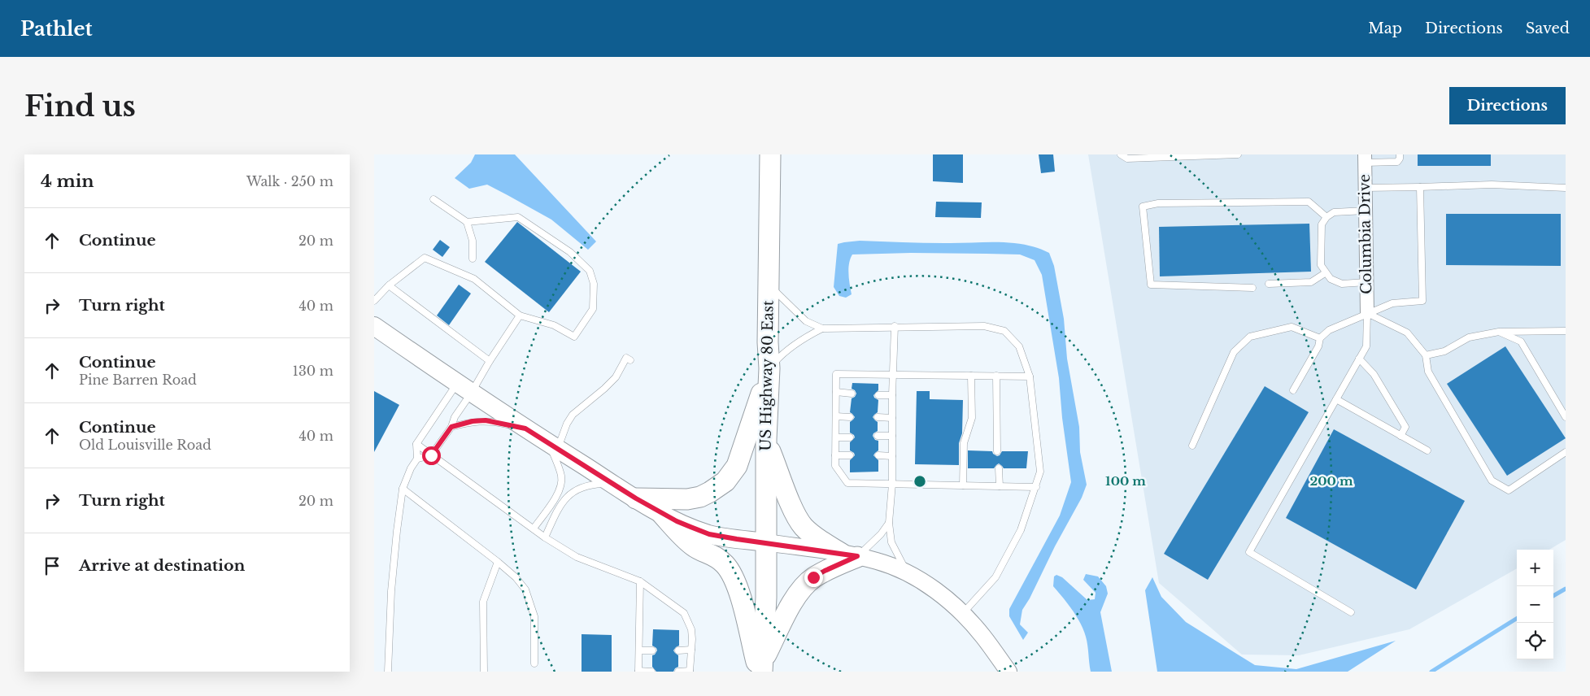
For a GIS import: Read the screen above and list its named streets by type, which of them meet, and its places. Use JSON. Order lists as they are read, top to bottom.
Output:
{
  "streets": {
    "main road": ["US Highway 80 East"],
    "street": ["Columbia Drive"]
  },
  "page": {
    "header": "Pathlet",
    "nav": ["Map", "Directions", "Saved"],
    "buttons": "Directions",
    "title": "Find us",
    "heading": ["4 min", "Walk · 250 m"],
    "list": [
      ["Continue", "20 m"],
      ["Turn right", "40 m"],
      ["Continue", "Pine Barren Road", "130 m"],
      ["Continue", "Old Louisville Road", "40 m"],
      ["Turn right", "20 m"],
      "Arrive at destination"
    ],
    "map_buttons": ["+", "−"]
  },
  "rings": ["100 m", "200 m"]
}
